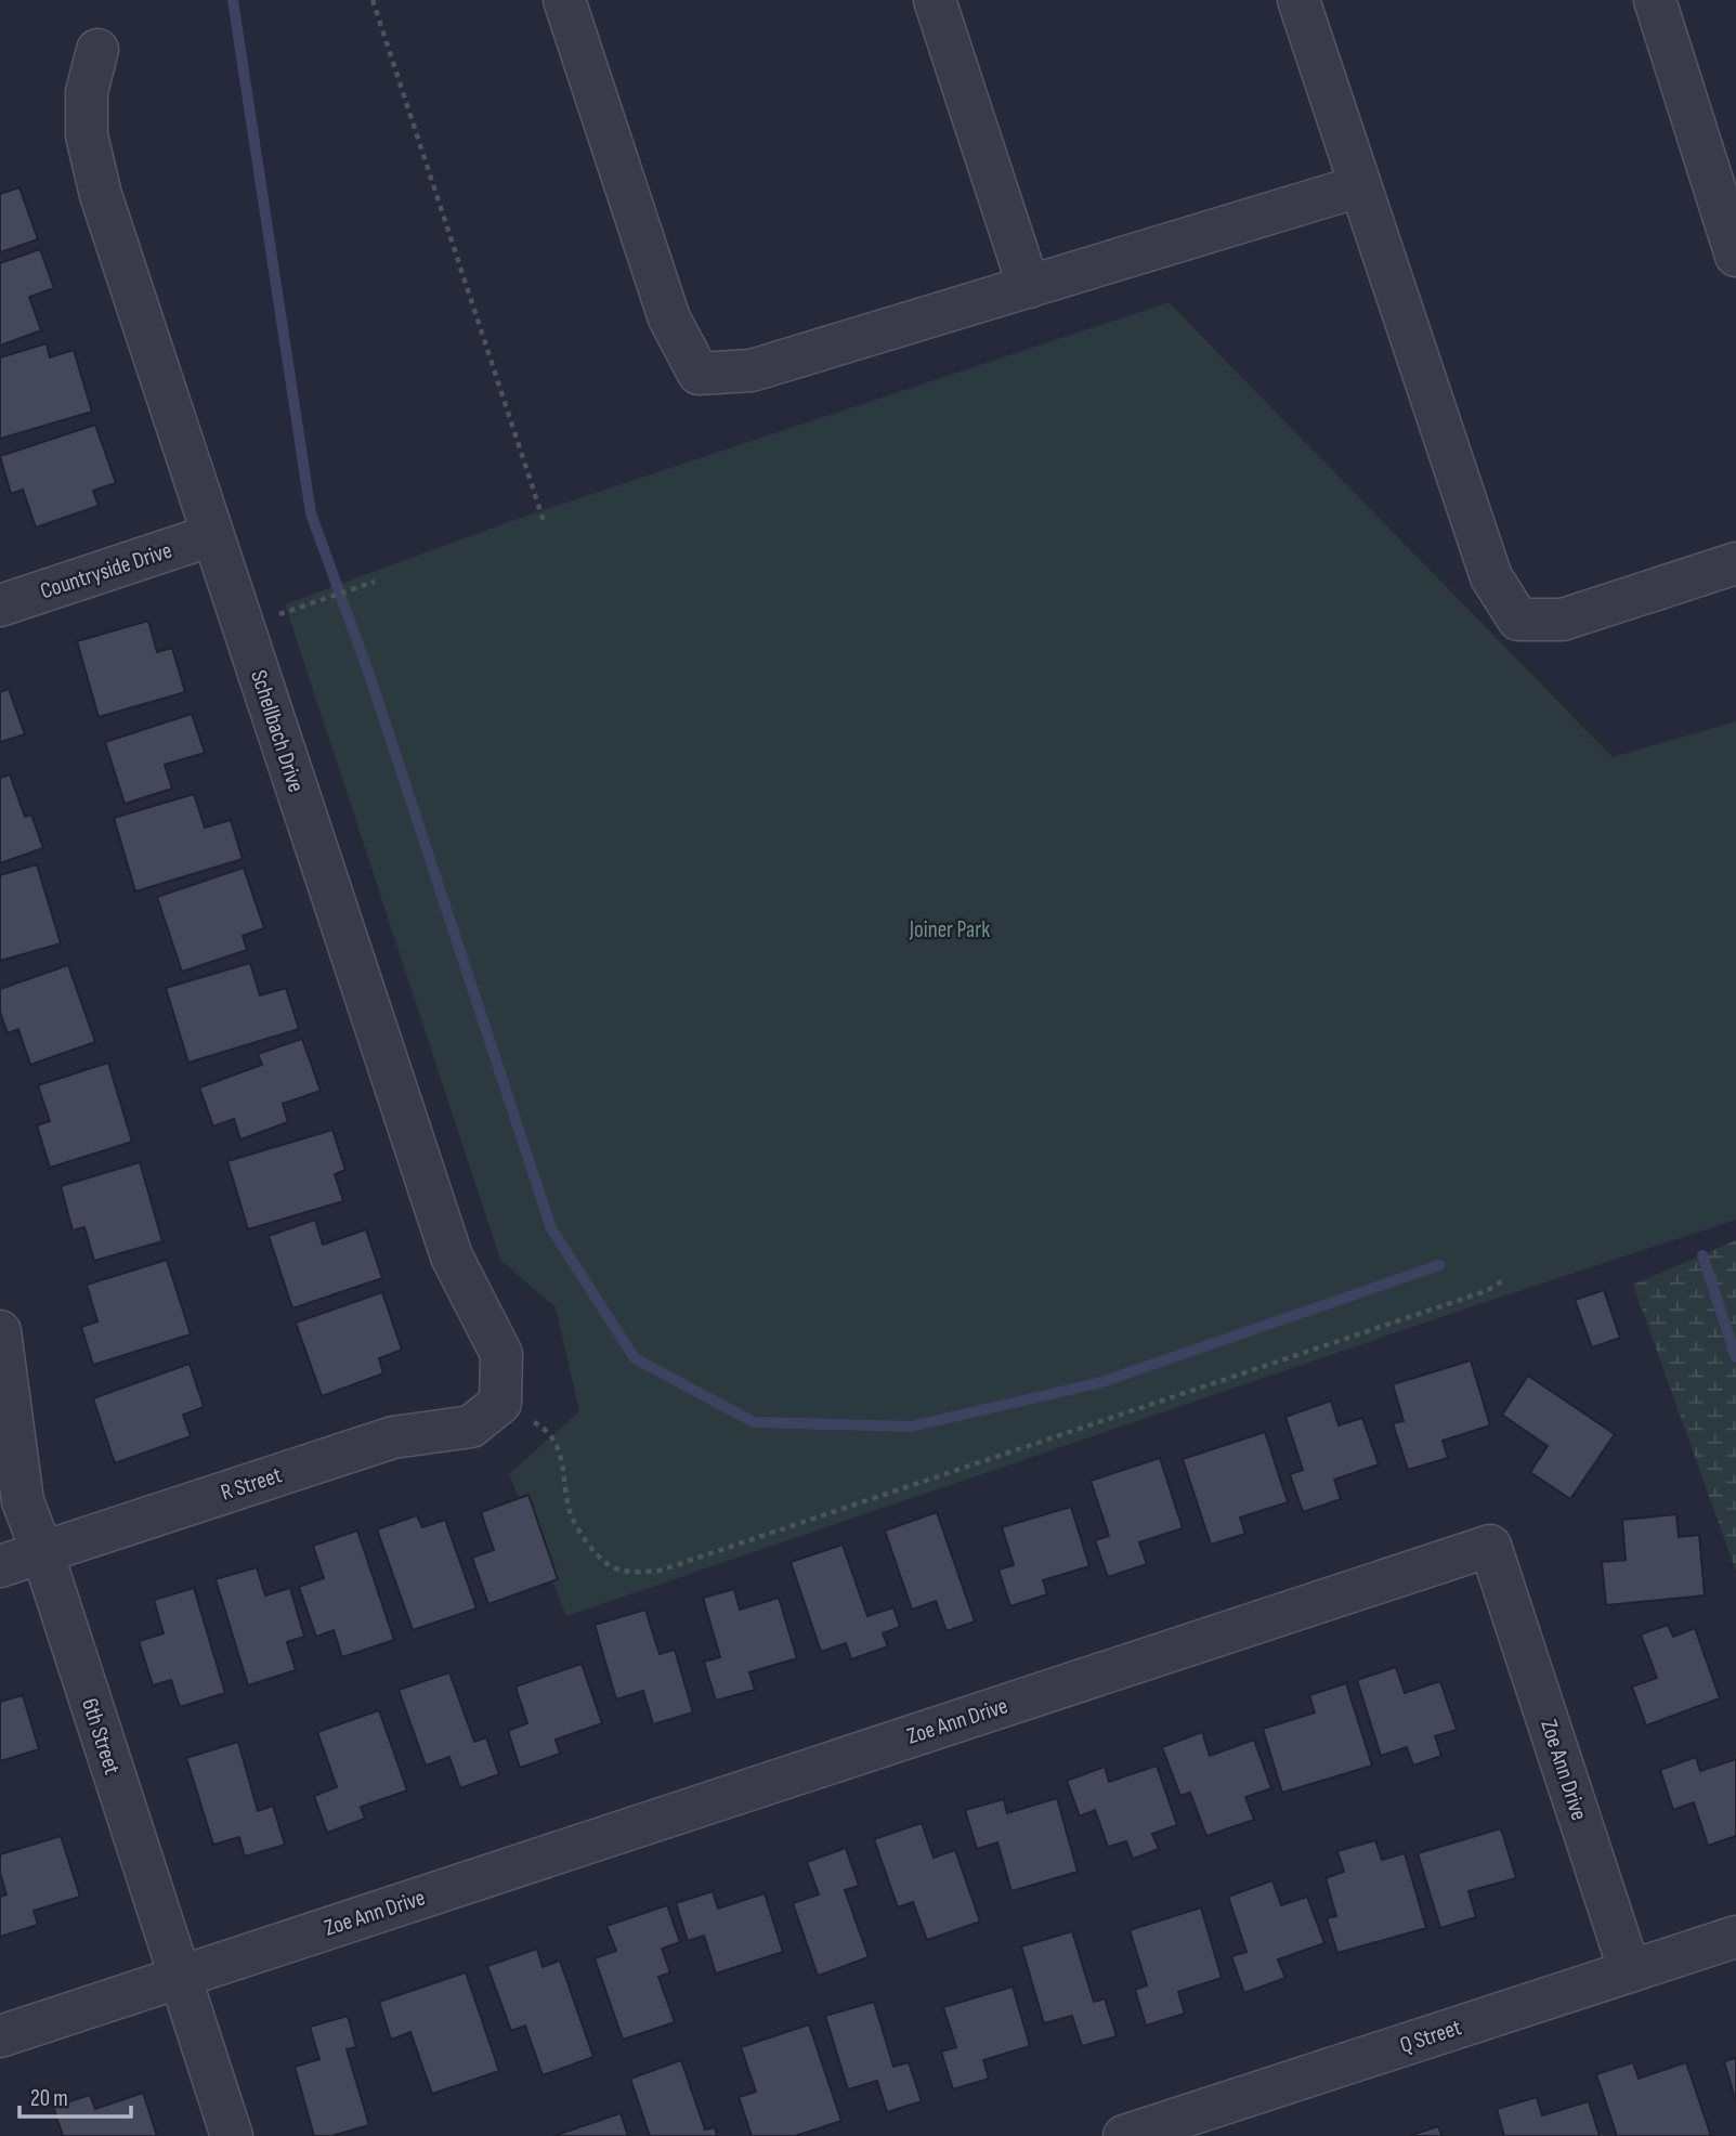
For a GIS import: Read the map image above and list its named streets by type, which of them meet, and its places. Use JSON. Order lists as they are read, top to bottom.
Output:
{
  "streets": {
    "street": [
      "Countryside Drive",
      "Schellbach Drive",
      "R Street",
      "Zoe Ann Drive",
      "6th Street",
      "Q Street"
    ]
  },
  "crossings": [
    ["Countryside Drive", "Schellbach Drive"],
    ["Schellbach Drive", "R Street"],
    ["R Street", "6th Street"],
    ["Zoe Ann Drive", "6th Street"],
    ["Zoe Ann Drive", "Q Street"]
  ],
  "parks": ["Joiner Park"],
  "scale_bar": "20 m"
}
